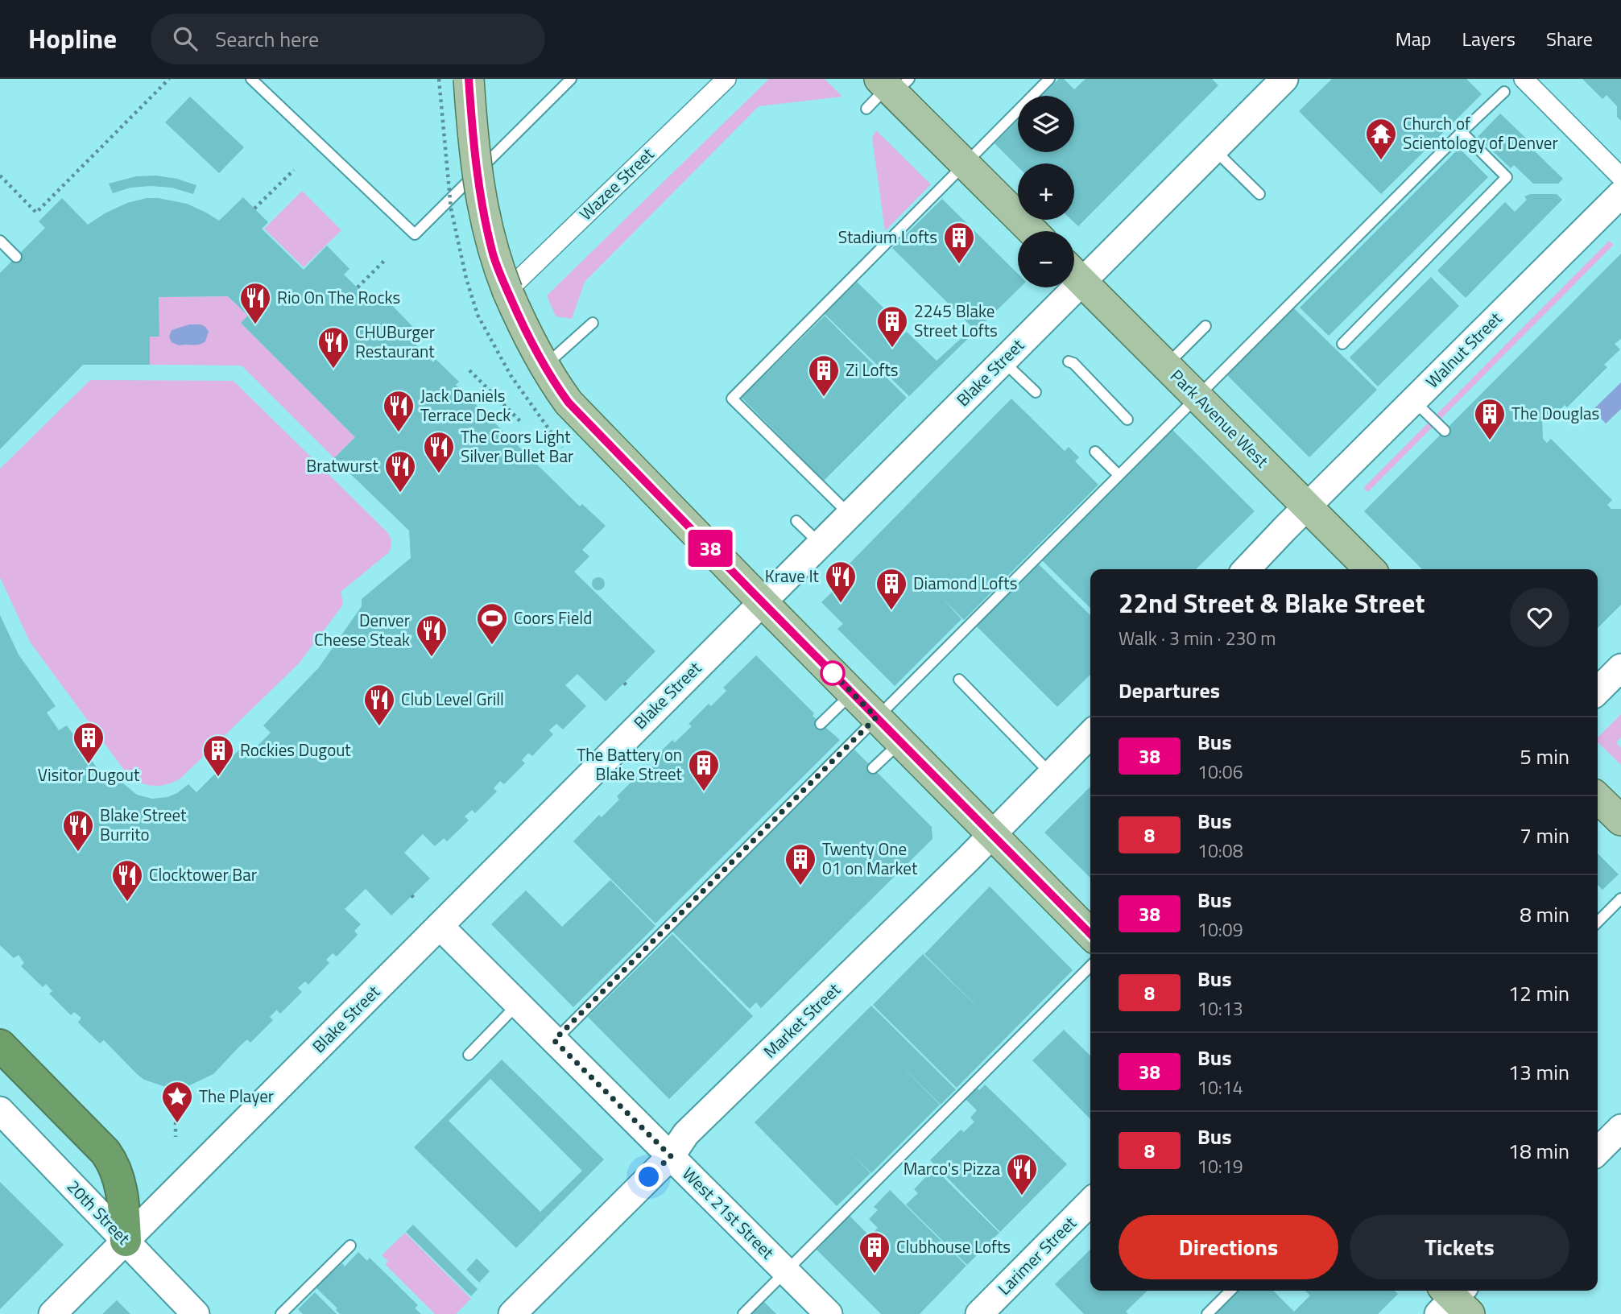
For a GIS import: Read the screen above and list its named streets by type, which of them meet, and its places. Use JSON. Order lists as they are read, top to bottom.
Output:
{
  "streets": {
    "main road": [
      "Walnut Street",
      "Blake Street",
      "Park Avenue West",
      "Market Street",
      "20th Street",
      "West 21st Street",
      "Larimer Street"
    ],
    "street": ["Wazee Street"]
  },
  "crossings": [
    ["Walnut Street", "Park Avenue West"],
    ["Blake Street", "20th Street"],
    ["Blake Street", "West 21st Street"],
    ["Market Street", "West 21st Street"]
  ],
  "places": {
    "temple": ["Church of Scientology of Denver"],
    "building": [
      "Stadium Lofts",
      "2245 Blake Street Lofts",
      "Zi Lofts",
      "The Douglas",
      "Diamond Lofts",
      "Visitor Dugout",
      "Rockies Dugout",
      "The Battery on Blake Street",
      "Twenty One 01 on Market",
      "Clubhouse Lofts"
    ],
    "restaurant": [
      "Rio On The Rocks",
      "CHUBurger Restaurant",
      "Jack Daniels Terrace Deck",
      "The Coors Light Silver Bullet Bar",
      "Bratwurst",
      "Krave It",
      "Denver Cheese Steak",
      "Club Level Grill",
      "Blake Street Burrito",
      "Clocktower Bar",
      "Marco's Pizza"
    ],
    "sports": ["Coors Field"],
    "place": ["The Player"]
  },
  "lines": ["bus line 38"],
  "page": {
    "header": "Hopline",
    "search": "Search here",
    "nav": ["Map", "Layers", "Share"],
    "on_map": "38",
    "map_buttons": ["+", "−"],
    "heading": [
      ["22nd Street & Blake Street", "Walk · 3 min · 230 m"],
      "Departures"
    ],
    "list": [
      {
        "mark": "38",
        "name": "Bus",
        "note": "10:06",
        "value": "5 min"
      },
      {
        "mark": "8",
        "name": "Bus",
        "note": "10:08",
        "value": "7 min"
      },
      {
        "mark": "38",
        "name": "Bus",
        "note": "10:09",
        "value": "8 min"
      },
      {
        "mark": "8",
        "name": "Bus",
        "note": "10:13",
        "value": "12 min"
      },
      {
        "mark": "38",
        "name": "Bus",
        "note": "10:14",
        "value": "13 min"
      },
      {
        "mark": "8",
        "name": "Bus",
        "note": "10:19",
        "value": "18 min"
      }
    ],
    "buttons": ["Directions", "Tickets"]
  }
}
